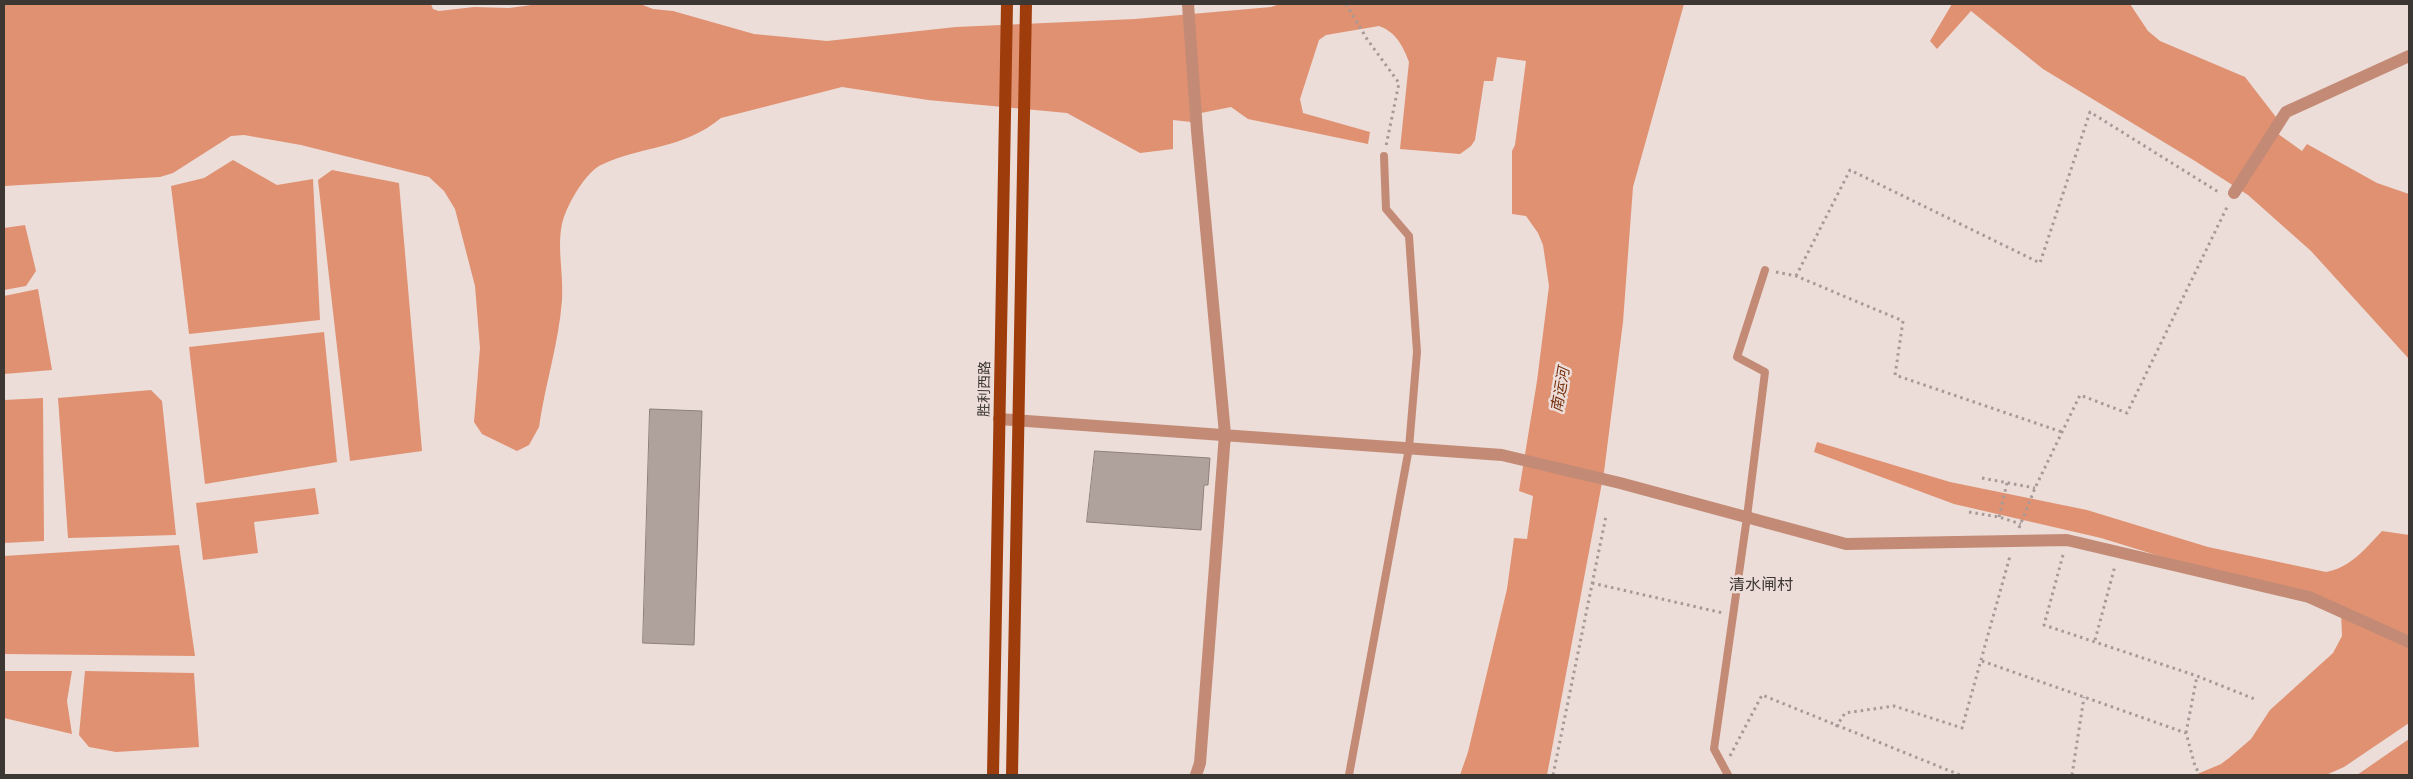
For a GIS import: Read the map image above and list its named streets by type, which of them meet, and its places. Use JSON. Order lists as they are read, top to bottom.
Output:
{
  "streets": {
    "main road": ["胜利西路"]
  },
  "districts": ["清水闸村"],
  "water": ["南运河"]
}
